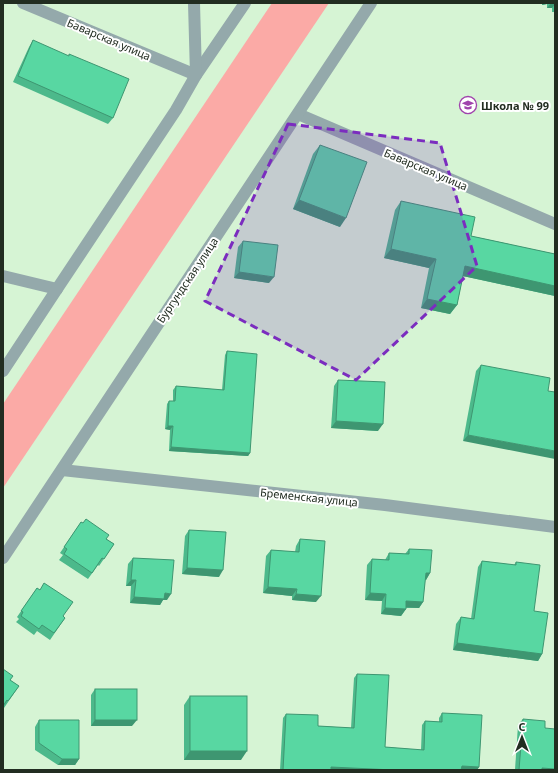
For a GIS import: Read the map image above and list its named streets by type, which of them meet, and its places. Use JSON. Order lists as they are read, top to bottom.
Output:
{
  "streets": {
    "street": ["Баварская улица", "Бургундская улица", "Бременская улица"]
  },
  "crossings": [
    ["Баварская улица", "Бургундская улица"],
    ["Бургундская улица", "Бременская улица"]
  ],
  "places": {
    "school or university": ["Школа № 99"]
  },
  "north": "top"
}
